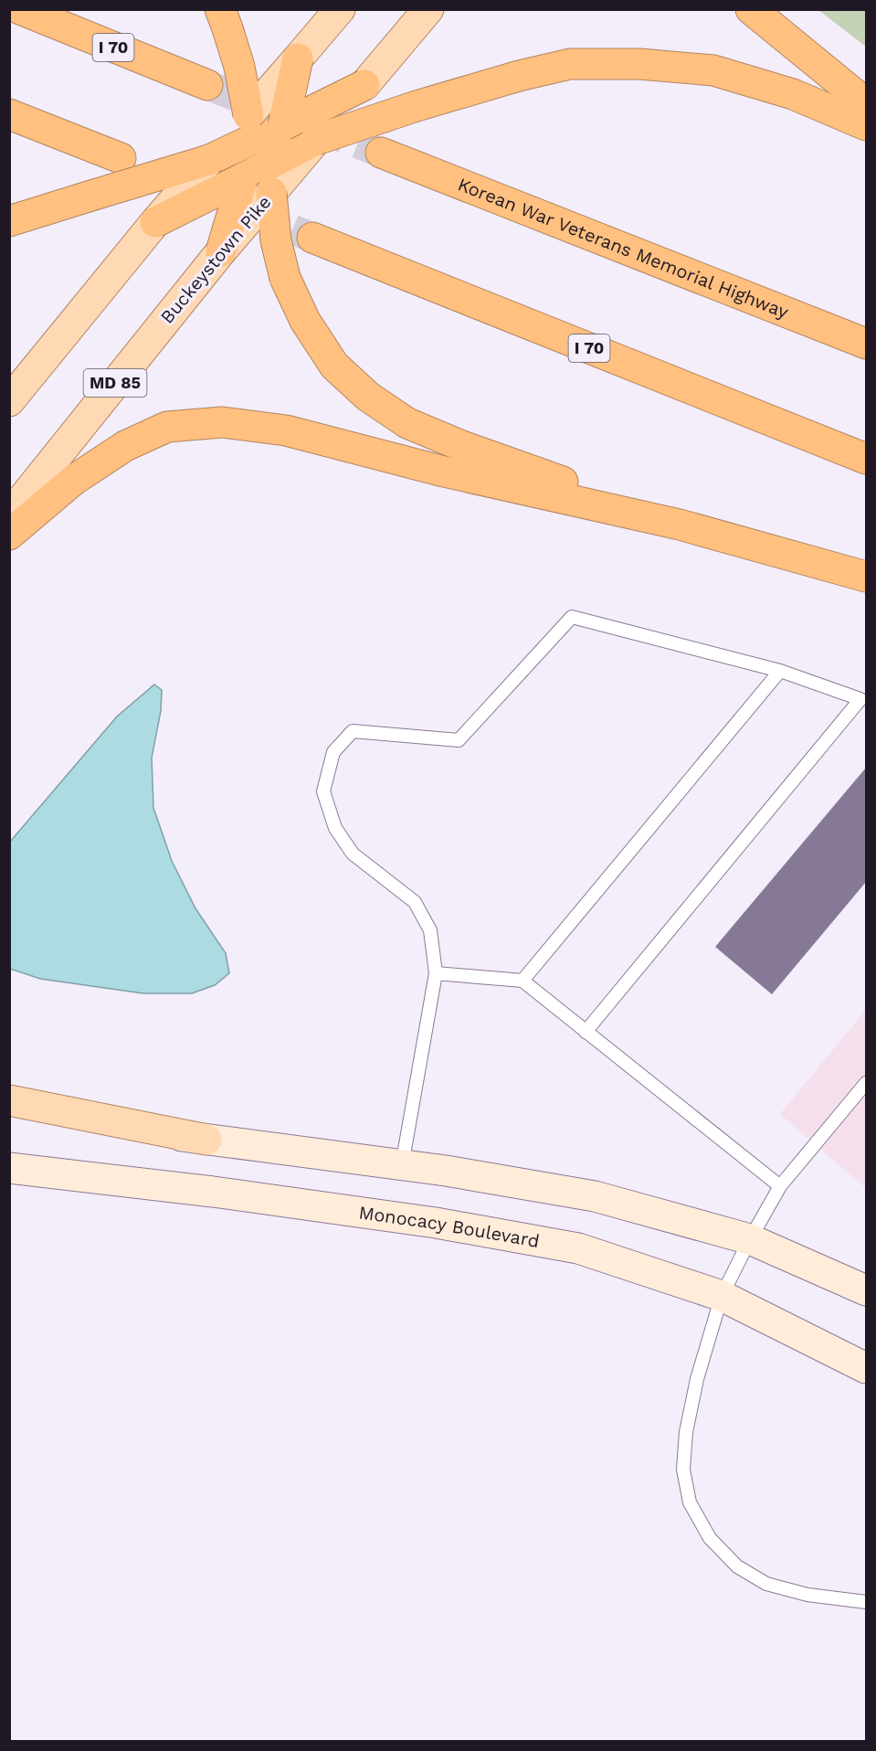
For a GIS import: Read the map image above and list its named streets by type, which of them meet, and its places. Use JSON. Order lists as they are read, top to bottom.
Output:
{
  "streets": {
    "highway": ["I 70", "Korean War Veterans Memorial Highway"],
    "main road": ["Buckeystown Pike", "MD 85", "Monocacy Boulevard"]
  }
}
